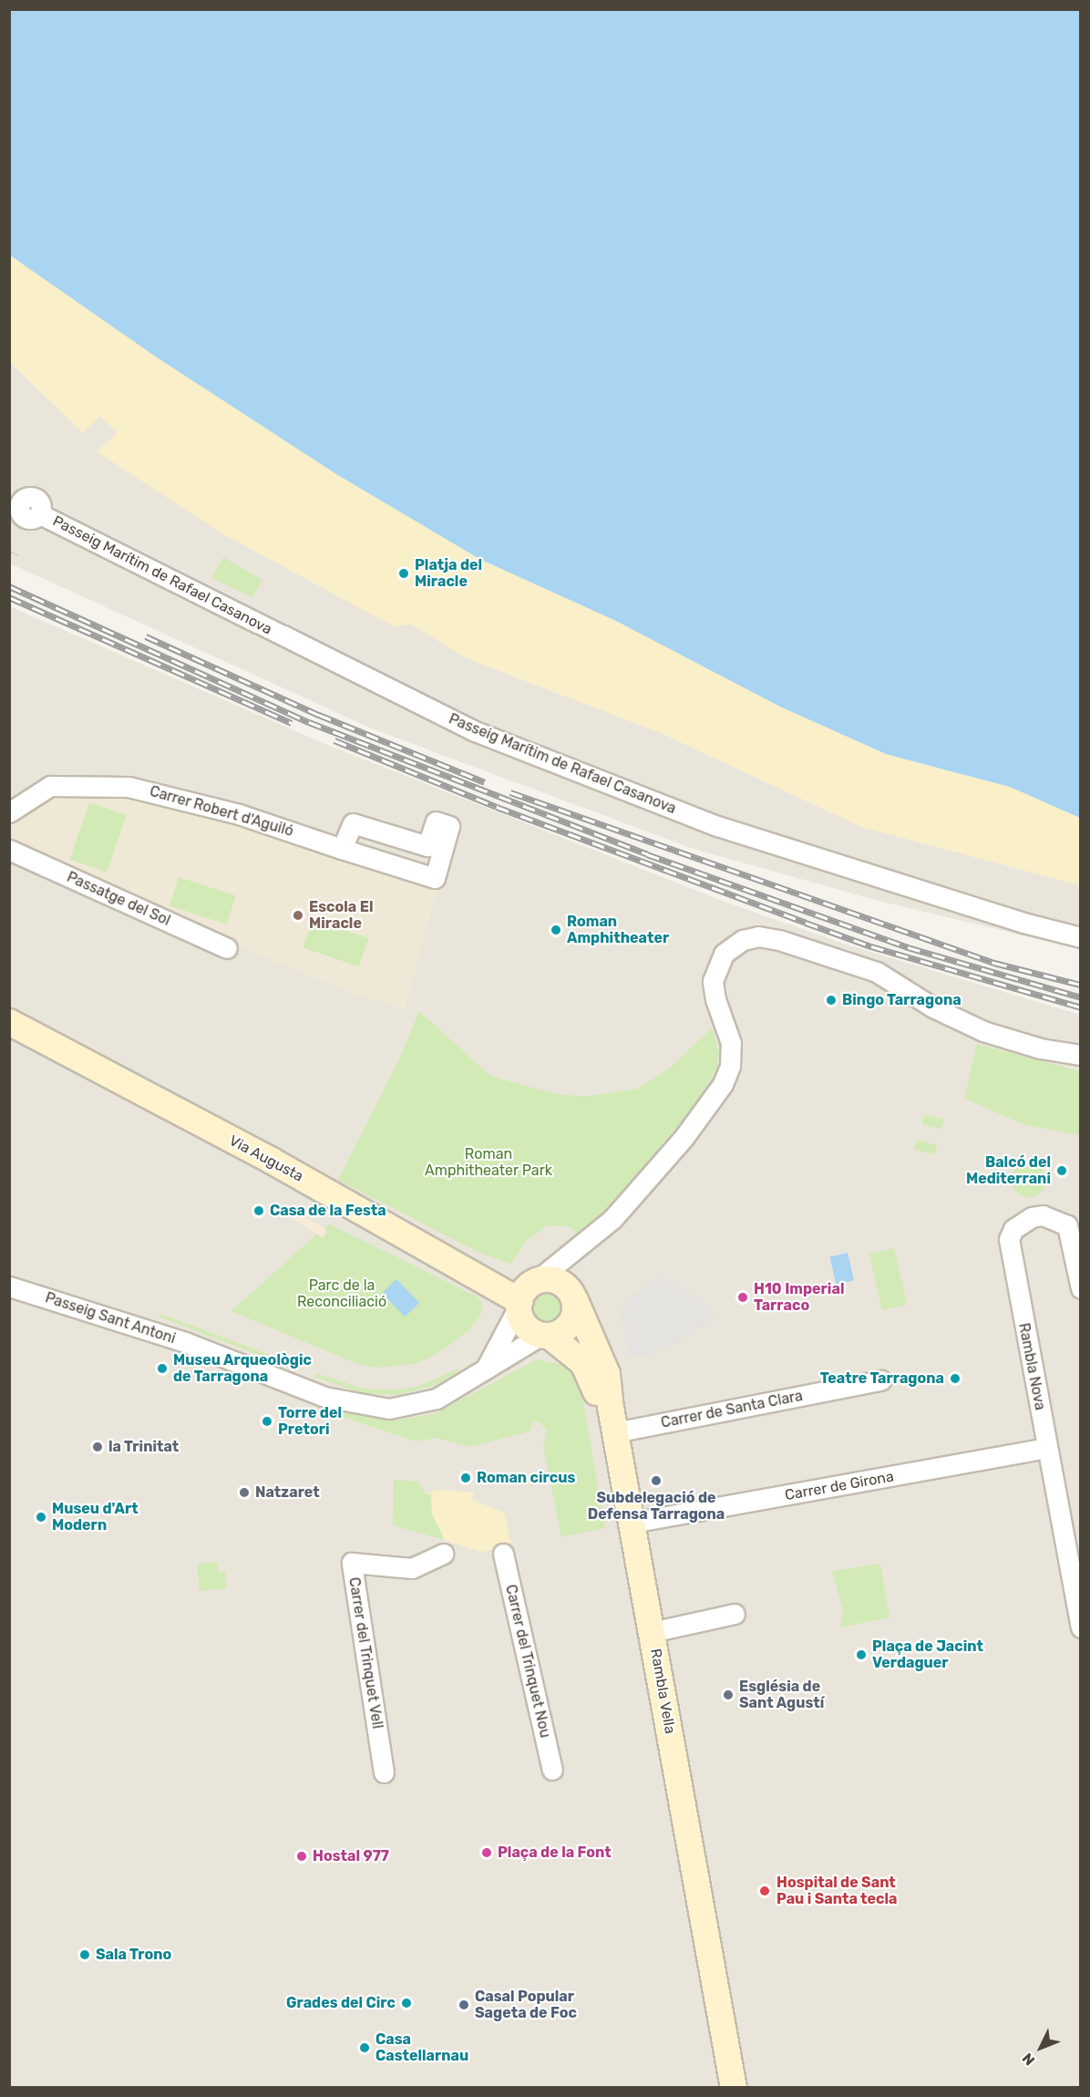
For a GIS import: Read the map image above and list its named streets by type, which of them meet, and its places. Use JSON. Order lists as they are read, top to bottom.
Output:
{
  "streets": {
    "main road": ["Via Augusta", "Rambla Vella"],
    "street": [
      "Passeig Marítim de Rafael Casanova",
      "Carrer Robert d'Aguiló",
      "Passatge del Sol",
      "Passeig Sant Antoni",
      "Rambla Nova",
      "Carrer de Santa Clara",
      "Carrer de Girona",
      "Carrer del Trinquet Vell",
      "Carrer del Trinquet Nou"
    ]
  },
  "crossings": [
    ["Via Augusta", "Passeig Sant Antoni"],
    ["Via Augusta", "Rambla Vella"],
    ["Passeig Sant Antoni", "Rambla Vella"],
    ["Rambla Nova", "Carrer de Girona"],
    ["Carrer de Santa Clara", "Rambla Vella"],
    ["Carrer de Girona", "Rambla Vella"]
  ],
  "parks": ["Roman Amphitheater Park", "Parc de la Reconciliació"],
  "places": [
    "Platja del Miracle",
    "Escola El Miracle",
    "Roman Amphitheater",
    "Bingo Tarragona",
    "Balcó del Mediterrani",
    "Casa de la Festa",
    "H10 Imperial Tarraco",
    "Museu Arqueològic de Tarragona",
    "Teatre Tarragona",
    "Torre del Pretori",
    "la Trinitat",
    "Roman circus",
    "Subdelegació de Defensa Tarragona",
    "Natzaret",
    "Museu d'Art Modern",
    "Plaça de Jacint Verdaguer",
    "Església de Sant Agustí",
    "Plaça de la Font",
    "Hostal 977",
    "Hospital de Sant Pau i Santa tecla",
    "Sala Trono",
    "Grades del Circ",
    "Casal Popular Sageta de Foc",
    "Casa Castellarnau"
  ],
  "north": "bottom left"
}
